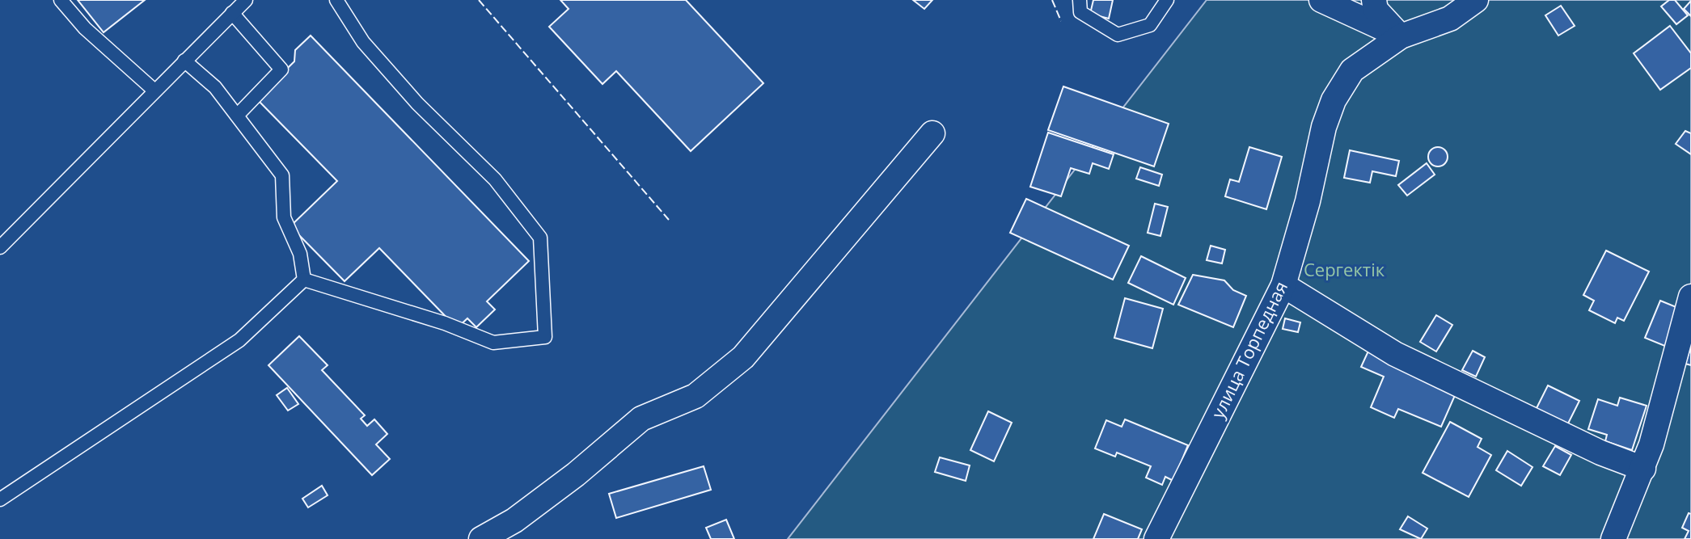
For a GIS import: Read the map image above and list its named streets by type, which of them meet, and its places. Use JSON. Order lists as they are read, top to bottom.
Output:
{
  "streets": {
    "street": ["улица Торпедная"]
  },
  "parks": ["Сергектік"]
}
